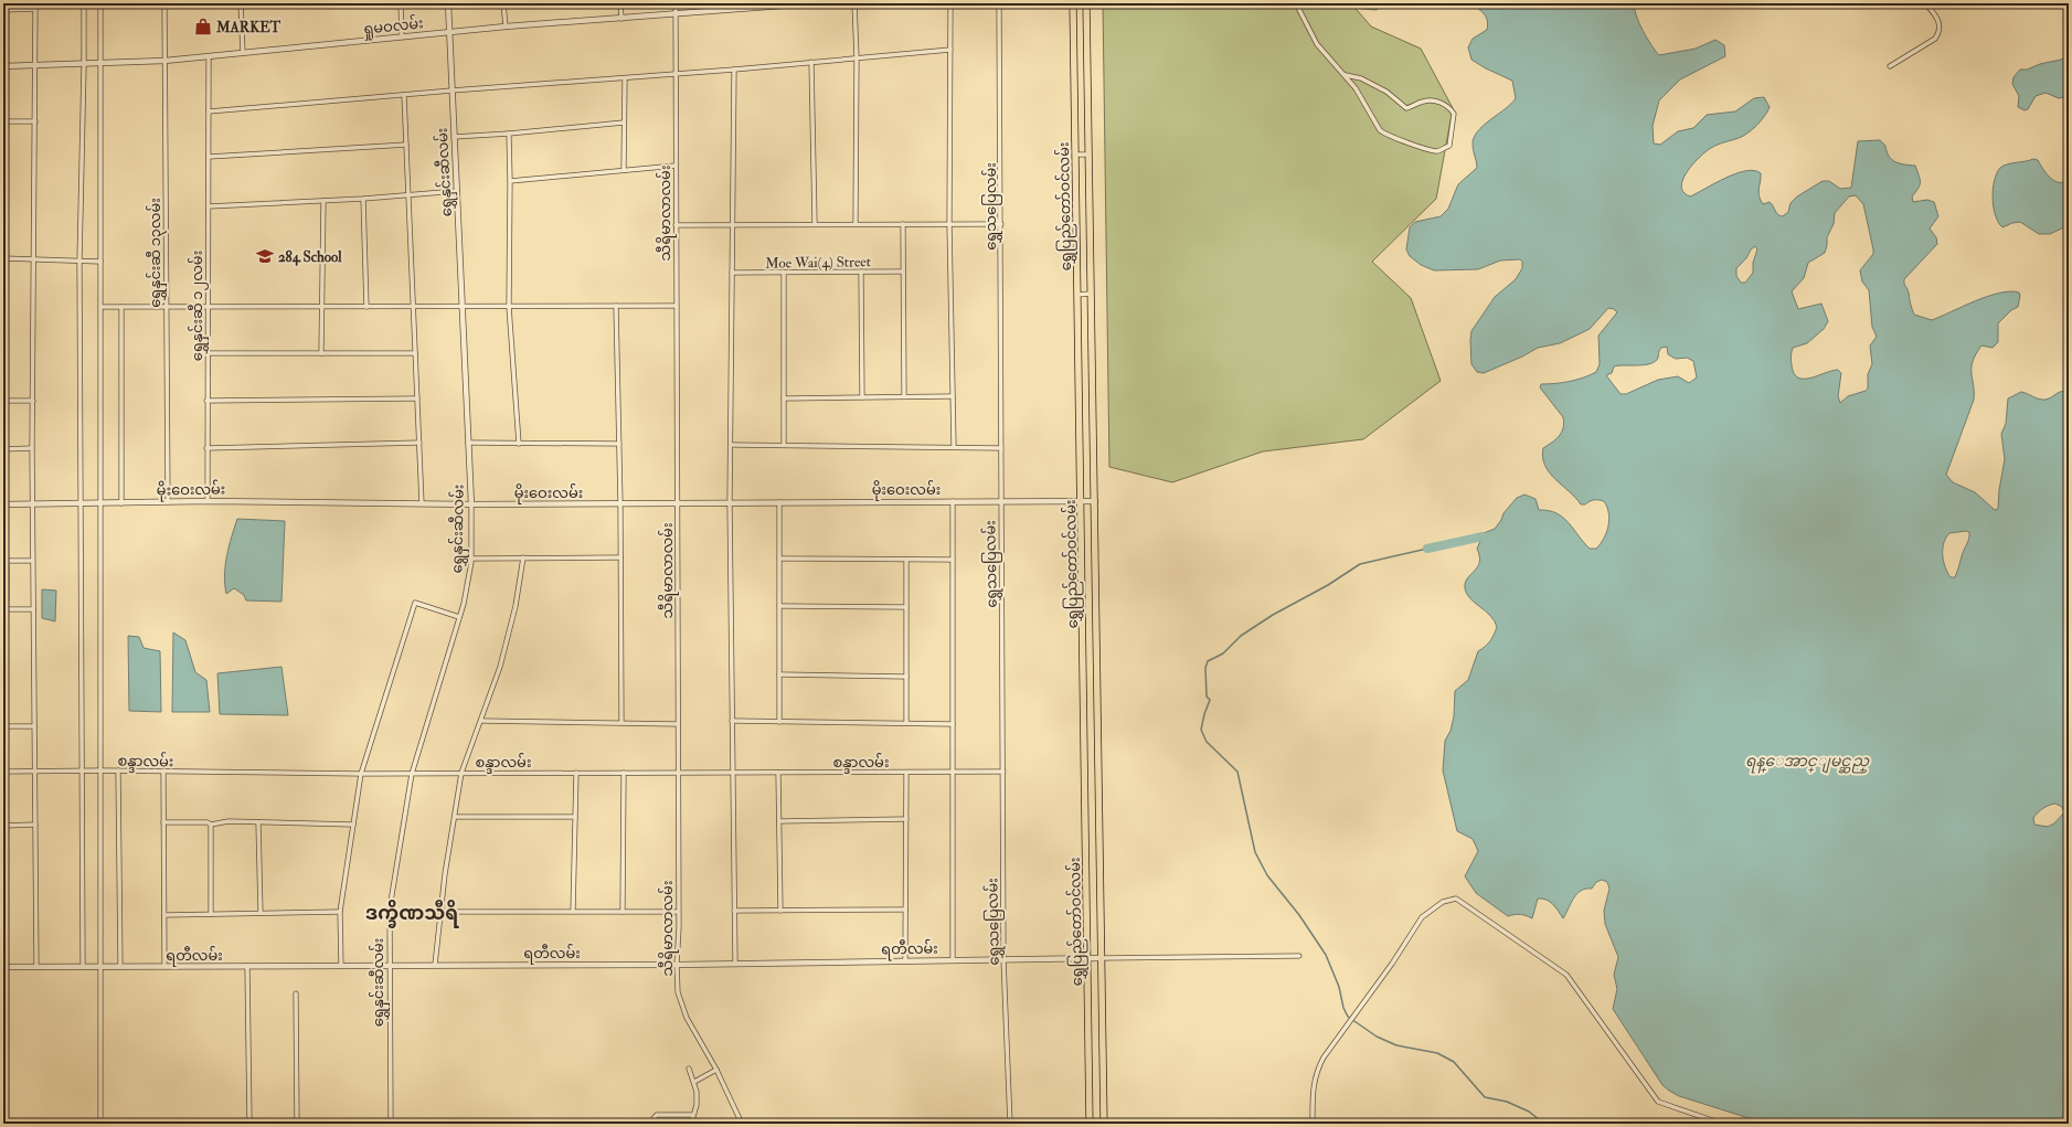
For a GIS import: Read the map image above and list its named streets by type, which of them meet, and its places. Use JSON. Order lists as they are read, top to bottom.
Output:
{
  "streets": {
    "main road": ["ရွှေပြည်တော်ဝင်လမ်း"],
    "street": [
      "ရှုမဝလမ်း",
      "ရွှေနှင်းဆီလမ်း",
      "ရွှေသပြေလမ်း",
      "သီရိမာလာလမ်း",
      "ရွှေနှင်းဆီ ၁၃လမ်း",
      "Moe Wai(4) Street",
      "ရွှေနှင်းဆီ ၁၂လမ်း",
      "မိုးဝေးလမ်း",
      "စန္ဒာလမ်း",
      "ရတီလမ်း"
    ]
  },
  "crossings": [
    ["ရှုမဝလမ်း", "ရွှေနှင်းဆီလမ်း"],
    ["ရှုမဝလမ်း", "သီရိမာလာလမ်း"],
    ["ရှုမဝလမ်း", "ရွှေနှင်းဆီ ၁၃လမ်း"],
    ["ရှုမဝလမ်း", "ရွှေနှင်းဆီ ၁၂လမ်း"],
    ["ရွှေနှင်းဆီလမ်း", "မိုးဝေးလမ်း"],
    ["ရွှေနှင်းဆီလမ်း", "စန္ဒာလမ်း"],
    ["ရွှေနှင်းဆီလမ်း", "ရတီလမ်း"],
    ["ရွှေသပြေလမ်း", "မိုးဝေးလမ်း"],
    ["ရွှေသပြေလမ်း", "စန္ဒာလမ်း"],
    ["ရွှေသပြေလမ်း", "ရတီလမ်း"],
    ["ရွှေပြည်တော်ဝင်လမ်း", "မိုးဝေးလမ်း"],
    ["ရွှေပြည်တော်ဝင်လမ်း", "ရတီလမ်း"],
    ["သီရိမာလာလမ်း", "မိုးဝေးလမ်း"],
    ["သီရိမာလာလမ်း", "စန္ဒာလမ်း"],
    ["သီရိမာလာလမ်း", "ရတီလမ်း"],
    ["ရွှေနှင်းဆီ ၁၃လမ်း", "မိုးဝေးလမ်း"],
    ["ရွှေနှင်းဆီ ၁၂လမ်း", "မိုးဝေးလမ်း"]
  ],
  "districts": ["ဒက္ခိဏသီရိ"],
  "water": ["ရန္ေအာင္ျမင္ဆည္"],
  "places": {
    "shop": ["MARKET"],
    "school or university": ["284 School"]
  }
}
